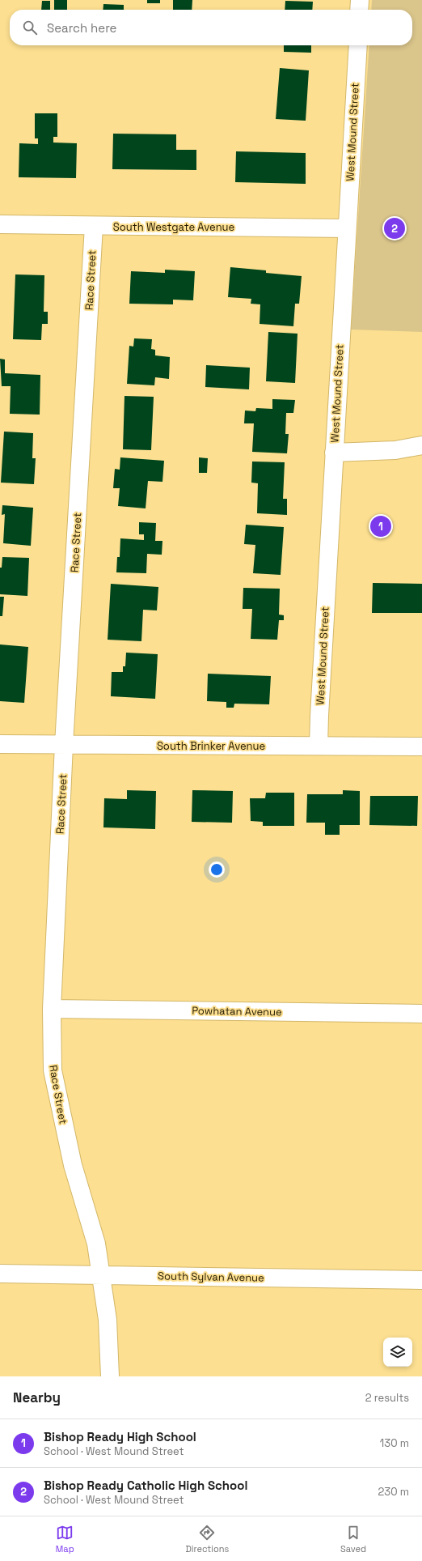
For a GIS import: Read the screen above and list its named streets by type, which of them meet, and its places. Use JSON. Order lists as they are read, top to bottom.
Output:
{
  "streets": {
    "street": [
      "West Mound Street",
      "South Westgate Avenue",
      "Race Street",
      "South Brinker Avenue",
      "Powhatan Avenue",
      "South Sylvan Avenue"
    ]
  },
  "crossings": [
    ["West Mound Street", "South Westgate Avenue"],
    ["West Mound Street", "South Brinker Avenue"],
    ["South Westgate Avenue", "Race Street"],
    ["Race Street", "South Brinker Avenue"],
    ["Race Street", "Powhatan Avenue"],
    ["Race Street", "South Sylvan Avenue"]
  ],
  "page": {
    "search": "Search here",
    "pins": ["2", "1"],
    "heading": ["Nearby", "2 results"],
    "list": [
      {
        "mark": "1",
        "name": "Bishop Ready High School",
        "note": "School · West Mound Street",
        "value": "130 m"
      },
      {
        "mark": "2",
        "name": "Bishop Ready Catholic High School",
        "note": "School · West Mound Street",
        "value": "230 m"
      }
    ],
    "nav": ["Map", "Directions", "Saved"]
  }
}
